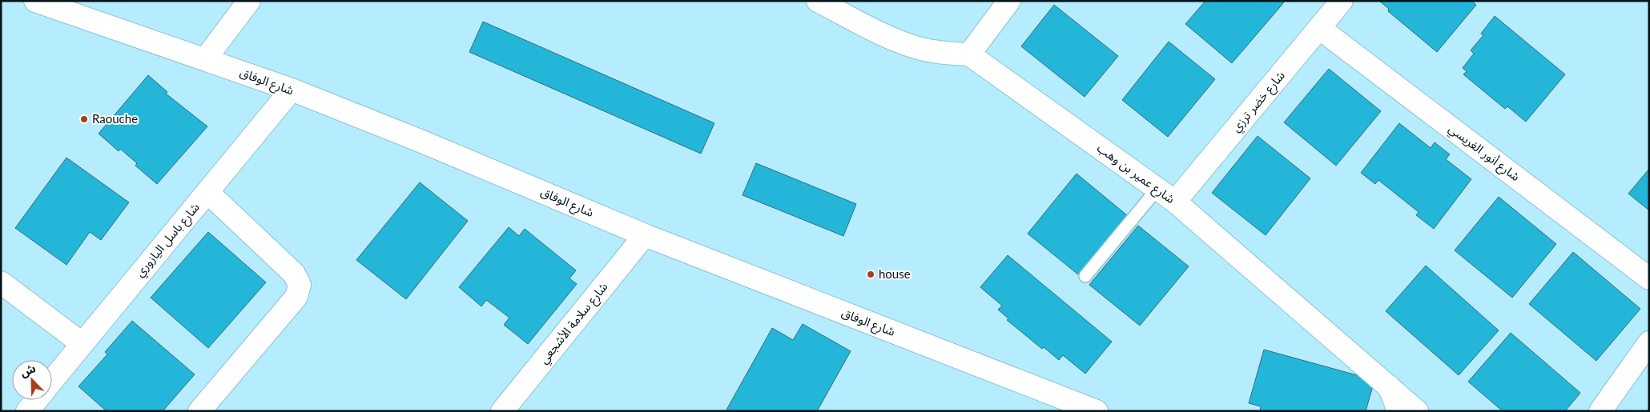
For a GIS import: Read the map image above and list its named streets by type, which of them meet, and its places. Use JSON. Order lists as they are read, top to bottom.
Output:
{
  "streets": {
    "street": [
      "شارع الوفاق",
      "شارع خضر ترزي",
      "شارع أنور الغريسي",
      "شارع عمير بن وهب",
      "شارع باسل اليازوري",
      "شارع سلامة الأشجعي"
    ]
  },
  "crossings": [
    ["شارع الوفاق", "شارع باسل اليازوري"],
    ["شارع الوفاق", "شارع سلامة الأشجعي"],
    ["شارع خضر ترزي", "شارع أنور الغريسي"],
    ["شارع خضر ترزي", "شارع عمير بن وهب"]
  ],
  "places": ["Raouche", "house"],
  "north": "top left"
}
